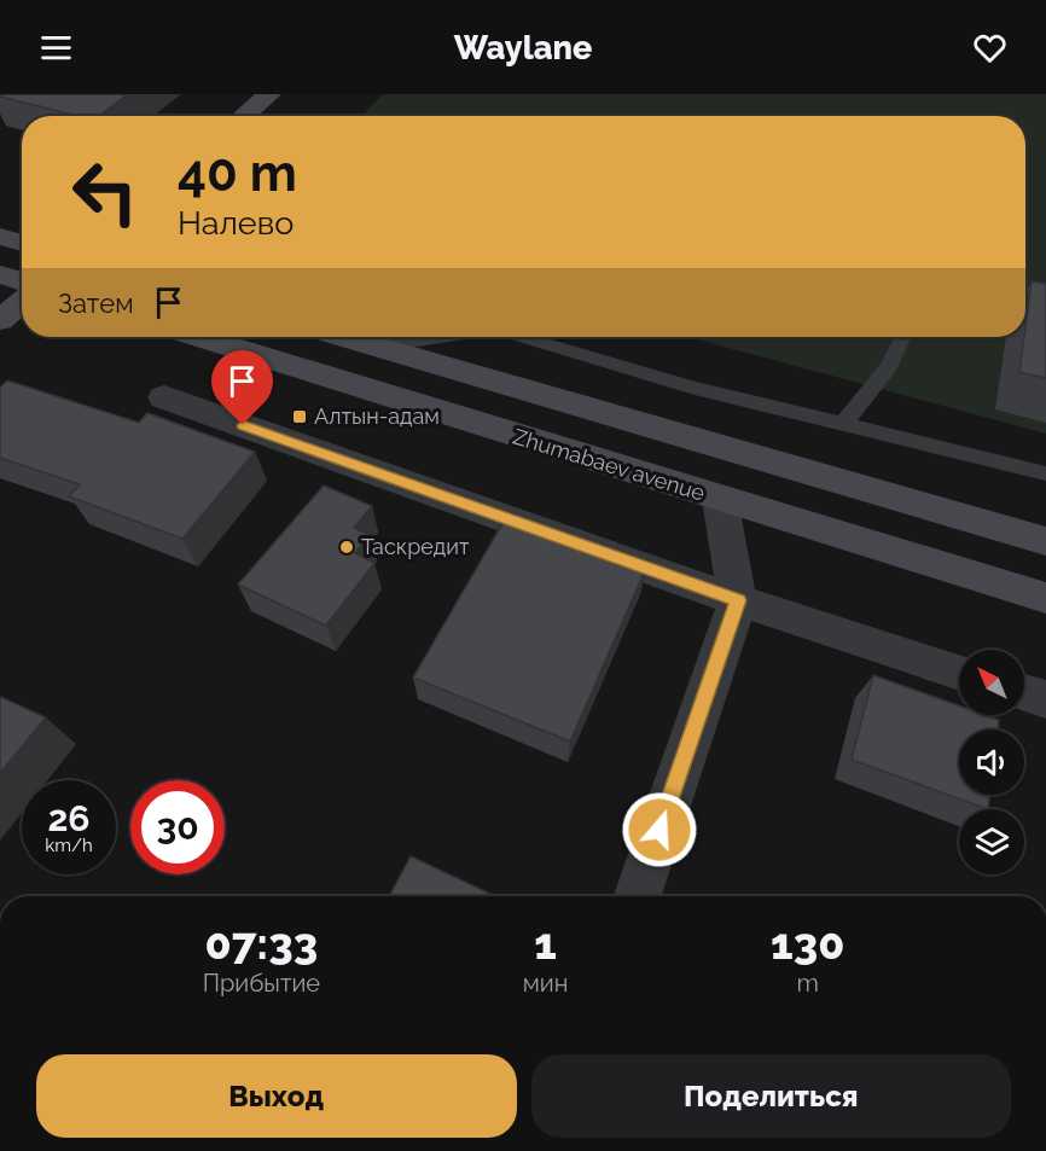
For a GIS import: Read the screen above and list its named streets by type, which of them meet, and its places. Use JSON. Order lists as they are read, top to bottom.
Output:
{
  "streets": {
    "main road": ["Zhumabaev avenue"]
  },
  "places": {
    "transit": ["Алтын-адам"],
    "other": ["Таскредит"]
  },
  "north": "top left",
  "page": {
    "header": "Waylane",
    "turn": ["40 m", "Налево"],
    "then": "Затем",
    "speed": "26 km/h",
    "limit": "30",
    "eta": [
      "07:33",
      "Прибытие",
      "1",
      "мин",
      "130",
      "m"
    ],
    "buttons": ["Выход", "Поделиться"]
  }
}
